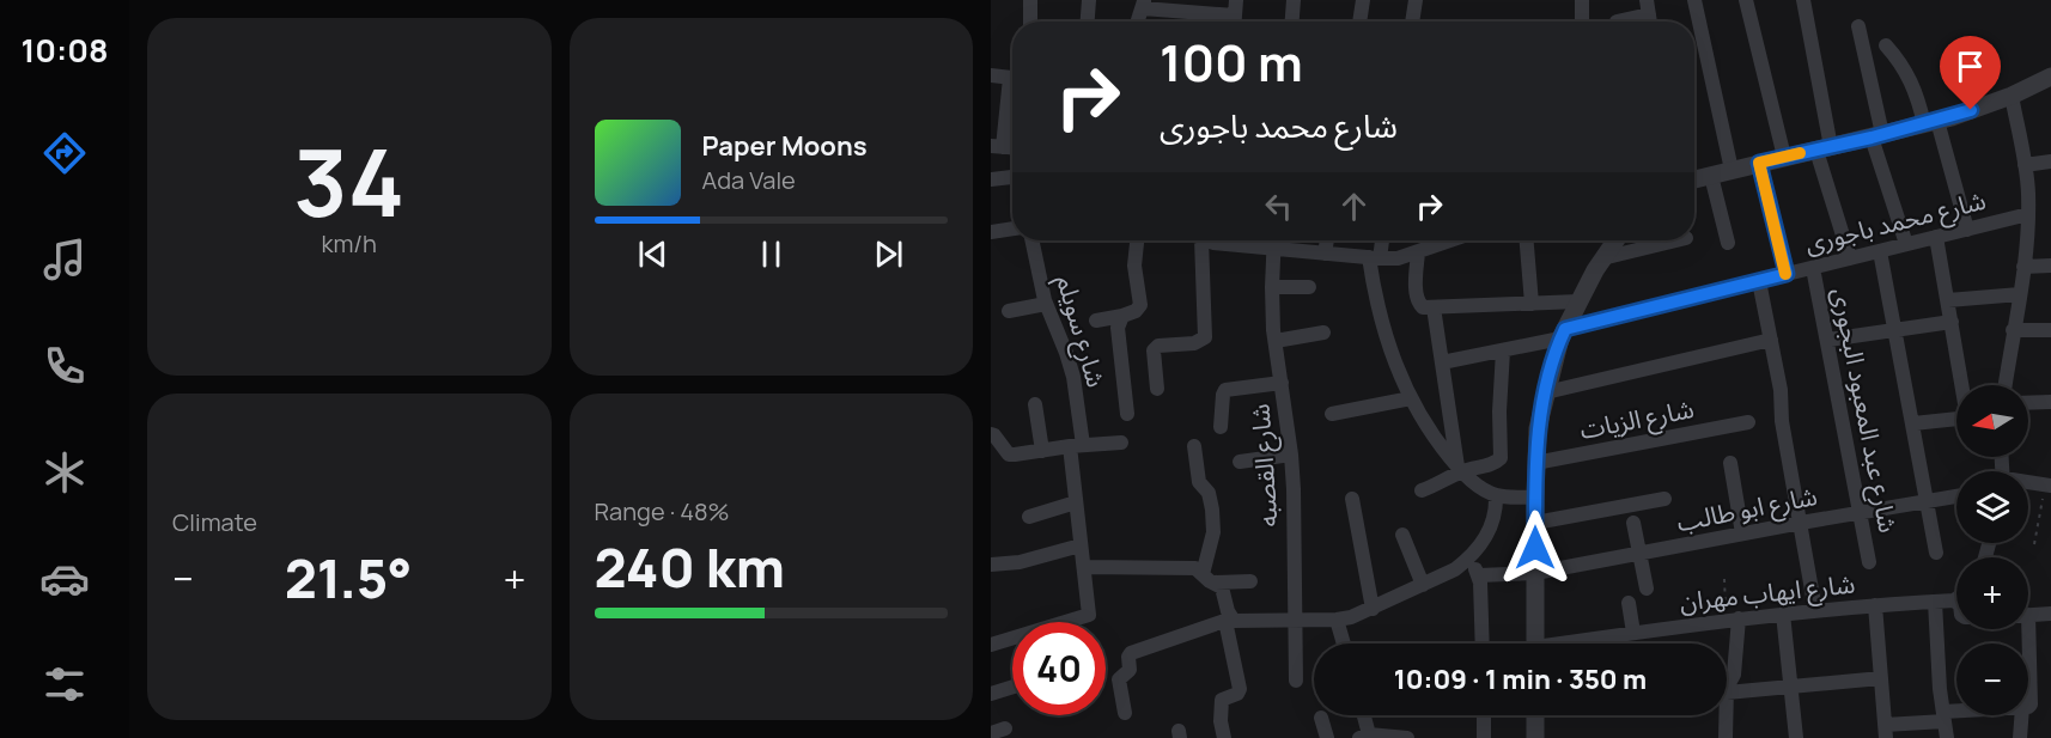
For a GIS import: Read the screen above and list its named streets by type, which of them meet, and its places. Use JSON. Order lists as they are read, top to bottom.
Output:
{
  "streets": {
    "street": [
      "شارع محمد باجورى",
      "شارع سويلم",
      "شارع عبد المعبود البجورى",
      "شارع الزيات",
      "شارع القصبه",
      "شارع ابو طالب",
      "شارع ايهاب مهران"
    ]
  },
  "crossings": [
    ["شارع محمد باجورى", "شارع عبد المعبود البجورى"],
    ["شارع عبد المعبود البجورى", "شارع ابو طالب"]
  ],
  "north": "left",
  "page": {
    "tabs": "10:08",
    "tile": [
      ["34", "km/h"],
      "Climate",
      ["Range · 48%", "240 km"]
    ],
    "turn": ["100 m", "شارع محمد باجورى"],
    "song": ["Paper Moons", "Ada Vale"],
    "map_buttons": ["+", "−"],
    "heat": ["−", "21.5°", "+"],
    "limit": "40",
    "trip": "10:09 · 1 min · 350 m"
  }
}
